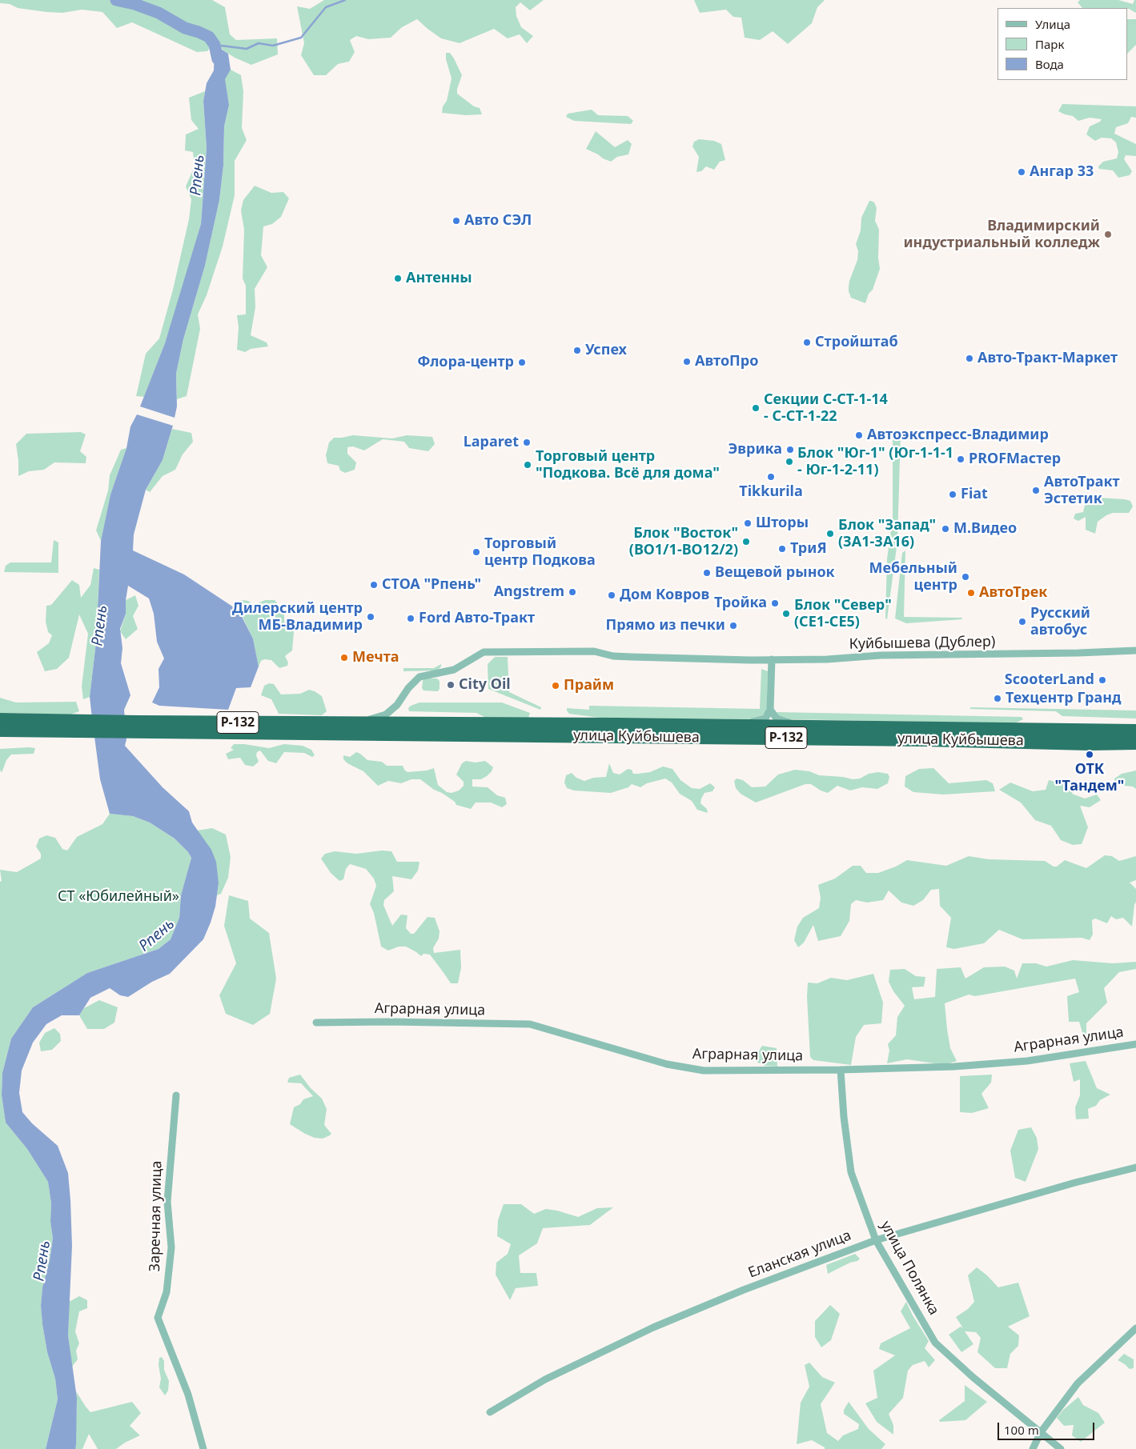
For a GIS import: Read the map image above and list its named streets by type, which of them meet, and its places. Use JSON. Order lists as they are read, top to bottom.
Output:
{
  "streets": {
    "highway": ["Р-132", "улица Куйбышева"],
    "street": [
      "Куйбышева (Дублер)",
      "Аграрная улица",
      "Заречная улица",
      "Еланская улица",
      "улица Полянка"
    ]
  },
  "crossings": [
    ["Куйбышева (Дублер)", "улица Куйбышева"],
    ["Р-132", "улица Куйбышева"],
    ["Аграрная улица", "улица Полянка"],
    ["Еланская улица", "улица Полянка"]
  ],
  "water": ["Рпень"],
  "parks": ["СТ «Юбилейный»"],
  "places": [
    "Ангар 33",
    "Авто СЭЛ",
    "Владимирский индустриальный колледж",
    "Антенны",
    "Стройштаб",
    "Успех",
    "Авто-Тракт-Маркет",
    "АвтоПро",
    "Флора-центр",
    "Секции С-СТ-1-14 - С-СТ-1-22",
    "Автоэкспресс-Владимир",
    "Laparet",
    "Эврика",
    "PROFМастер",
    "Блок \"Юг-1\" (Юг-1-1-1 - Юг-1-2-11)",
    "Торговый центр \"Подкова. Всё для дома\"",
    "Tikkurila",
    "АвтоТракт Эстетик",
    "Fiat",
    "Шторы",
    "М.Видео",
    "Блок \"Запад\" (ЗА1-ЗА16)",
    "Блок \"Восток\" (ВО1/1-ВО12/2)",
    "ТриЯ",
    "Торговый центр Подкова",
    "Вещевой рынок",
    "Мебельный центр",
    "СТОА \"Рпень\"",
    "Angstrem",
    "АвтоТрек",
    "Дом Ковров",
    "Тройка",
    "Блок \"Север\" (СЕ1-СЕ5)",
    "Дилерский центр МБ-Владимир",
    "Ford Авто-Тракт",
    "Русский автобус",
    "Прямо из печки",
    "Мечта",
    "ScooterLand",
    "City Oil",
    "Прайм",
    "Техцентр Гранд",
    "ОТК \"Тандем\""
  ],
  "legend": ["Улица", "Парк", "Вода"],
  "scale_bar": "100 m"
}
